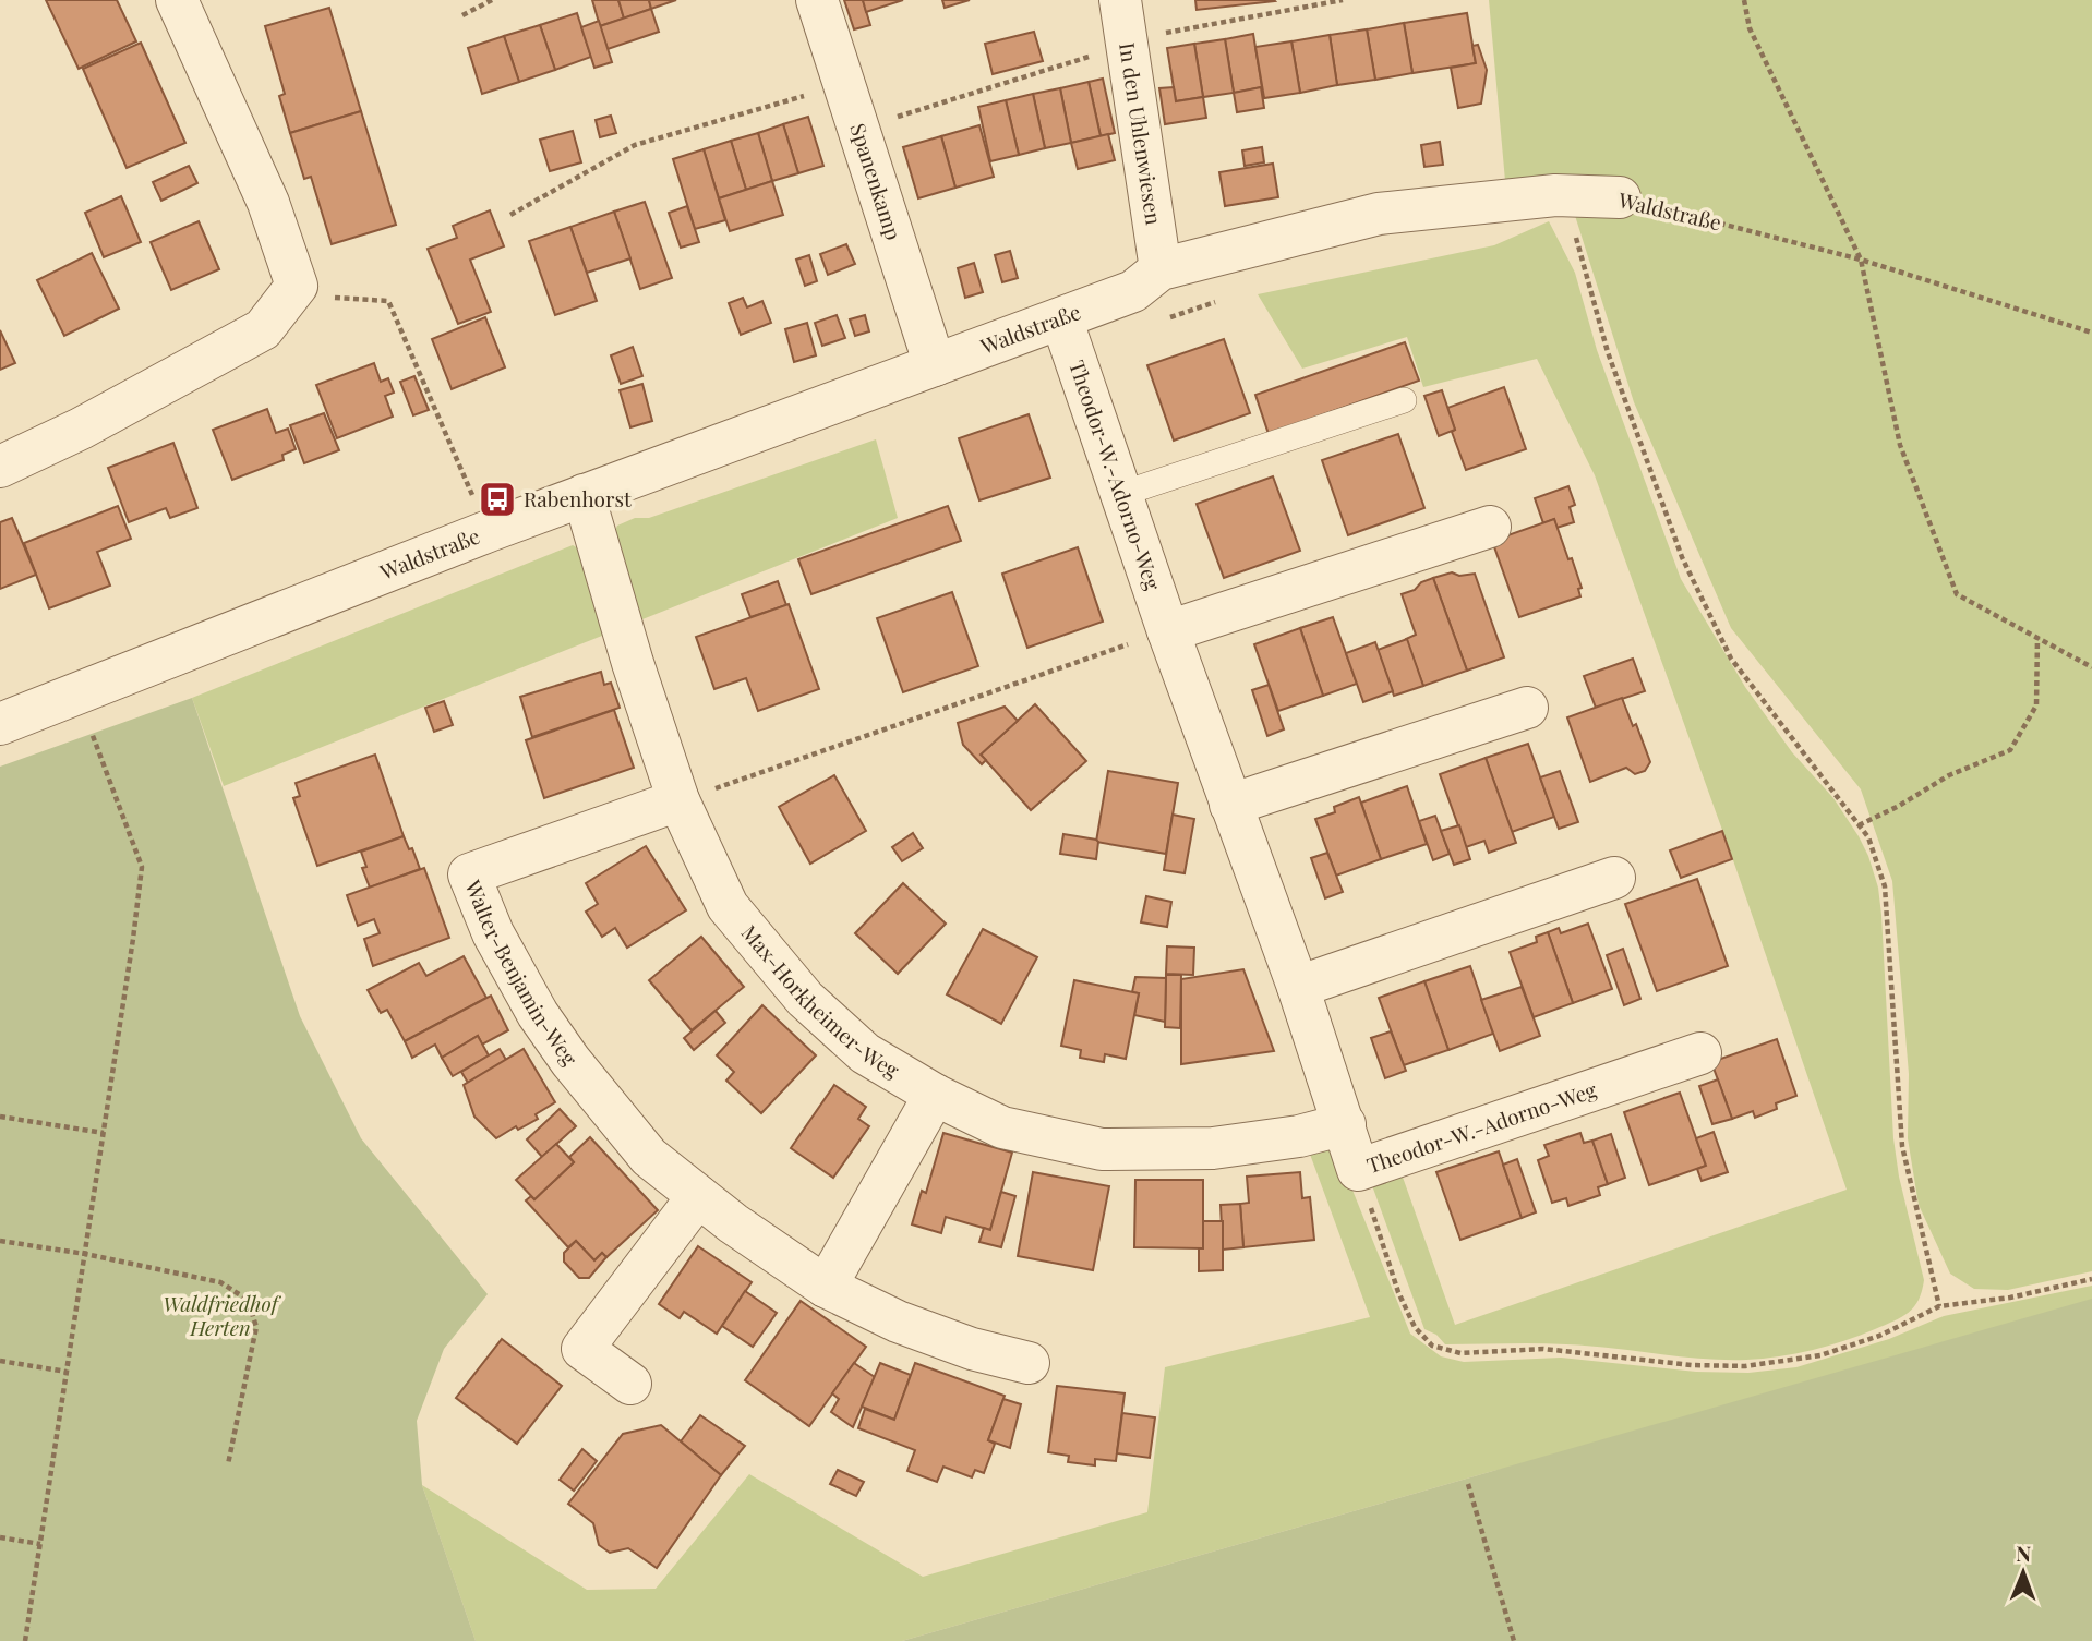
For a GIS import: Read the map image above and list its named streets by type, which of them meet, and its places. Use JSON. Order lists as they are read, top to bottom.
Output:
{
  "streets": {
    "street": [
      "In den Uhlenwiesen",
      "Spanenkamp",
      "Waldstraße",
      "Theodor-W.-Adorno-Weg",
      "Walter-Benjamin-Weg",
      "Max-Horkheimer-Weg"
    ]
  },
  "crossings": [
    ["In den Uhlenwiesen", "Waldstraße"],
    ["Spanenkamp", "Waldstraße"],
    ["Waldstraße", "Theodor-W.-Adorno-Weg"],
    ["Waldstraße", "Max-Horkheimer-Weg"],
    ["Theodor-W.-Adorno-Weg", "Max-Horkheimer-Weg"],
    ["Walter-Benjamin-Weg", "Max-Horkheimer-Weg"]
  ],
  "parks": ["Waldfriedhof Herten"],
  "places": {
    "bus stop": ["Rabenhorst"]
  },
  "north": "top"
}
